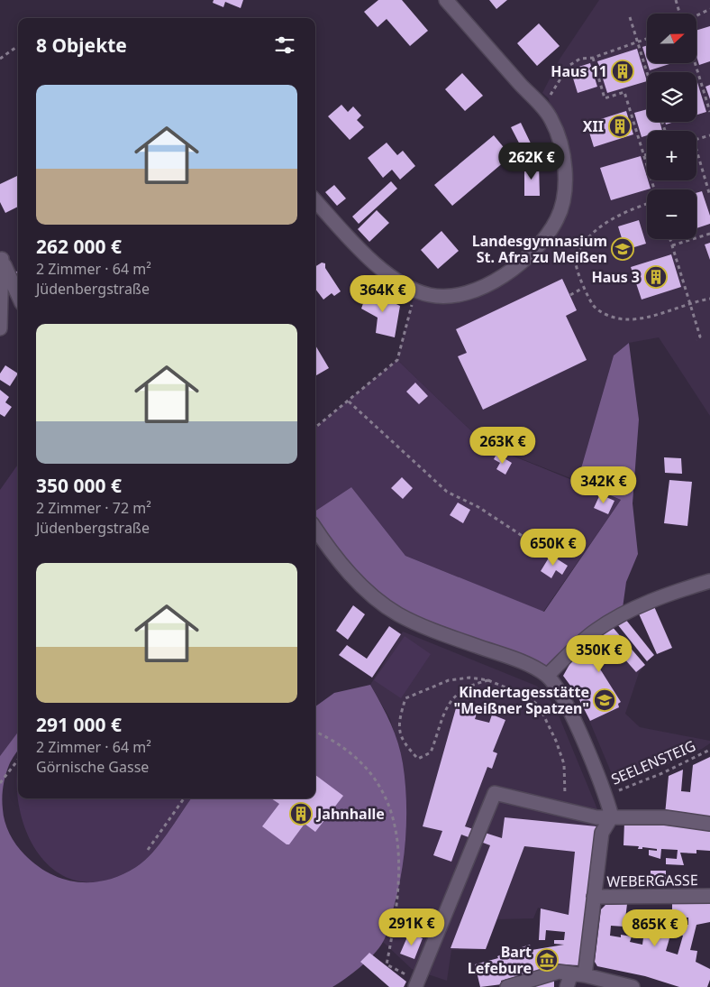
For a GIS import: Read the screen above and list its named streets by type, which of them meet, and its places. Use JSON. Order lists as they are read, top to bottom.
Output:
{
  "streets": {
    "street": ["WEBERGASSE"],
    "path": ["SEELENSTEIG"]
  },
  "places": {
    "building": [
      "Haus 11",
      "XII",
      "Haus 3",
      "Jahnhalle"
    ],
    "school or university": ["Landesgymnasium St. Afra zu Meißen", "Kindertagesstätte \"Meißner Spatzen\""],
    "museum": ["Bart Lefebure"]
  },
  "north": "right",
  "page": {
    "map_buttons": ["+", "−"],
    "heading": "8 Objekte",
    "list": [
      {
        "name": "262 000 €",
        "note": "2 Zimmer · 64 m² · Jüdenbergstraße"
      },
      {
        "name": "350 000 €",
        "note": "2 Zimmer · 72 m² · Jüdenbergstraße"
      },
      {
        "name": "291 000 €",
        "note": "2 Zimmer · 64 m² · Görnische Gasse"
      }
    ],
    "price": [
      "262K €",
      "364K €",
      "263K €",
      "342K €",
      "650K €",
      "350K €",
      "291K €",
      "865K €"
    ]
  }
}
